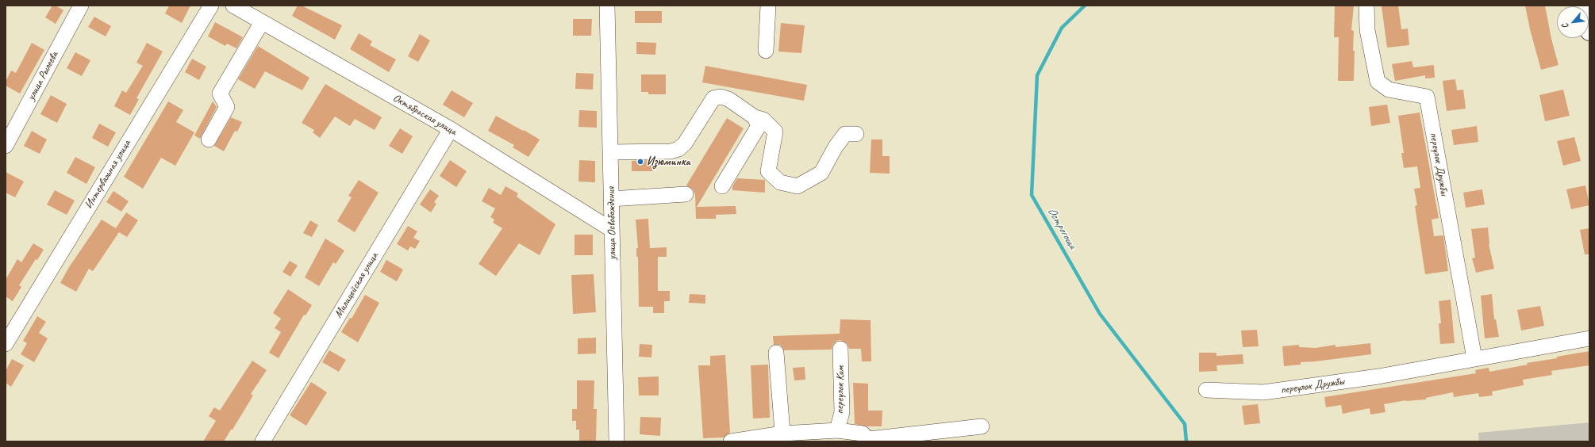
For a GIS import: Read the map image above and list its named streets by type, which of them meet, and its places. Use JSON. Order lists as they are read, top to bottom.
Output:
{
  "streets": {
    "street": [
      "улица Рылеева",
      "Октябрьская улица",
      "переулок Дружбы",
      "Интервальная улица",
      "улица Освобождения",
      "Милицейская улица",
      "переулок Ким"
    ]
  },
  "crossings": [
    ["Октябрьская улица", "улица Освобождения"],
    ["Октябрьская улица", "Милицейская улица"]
  ],
  "water": ["Острогоща"],
  "places": ["Изюминка"],
  "north": "bottom left"
}
